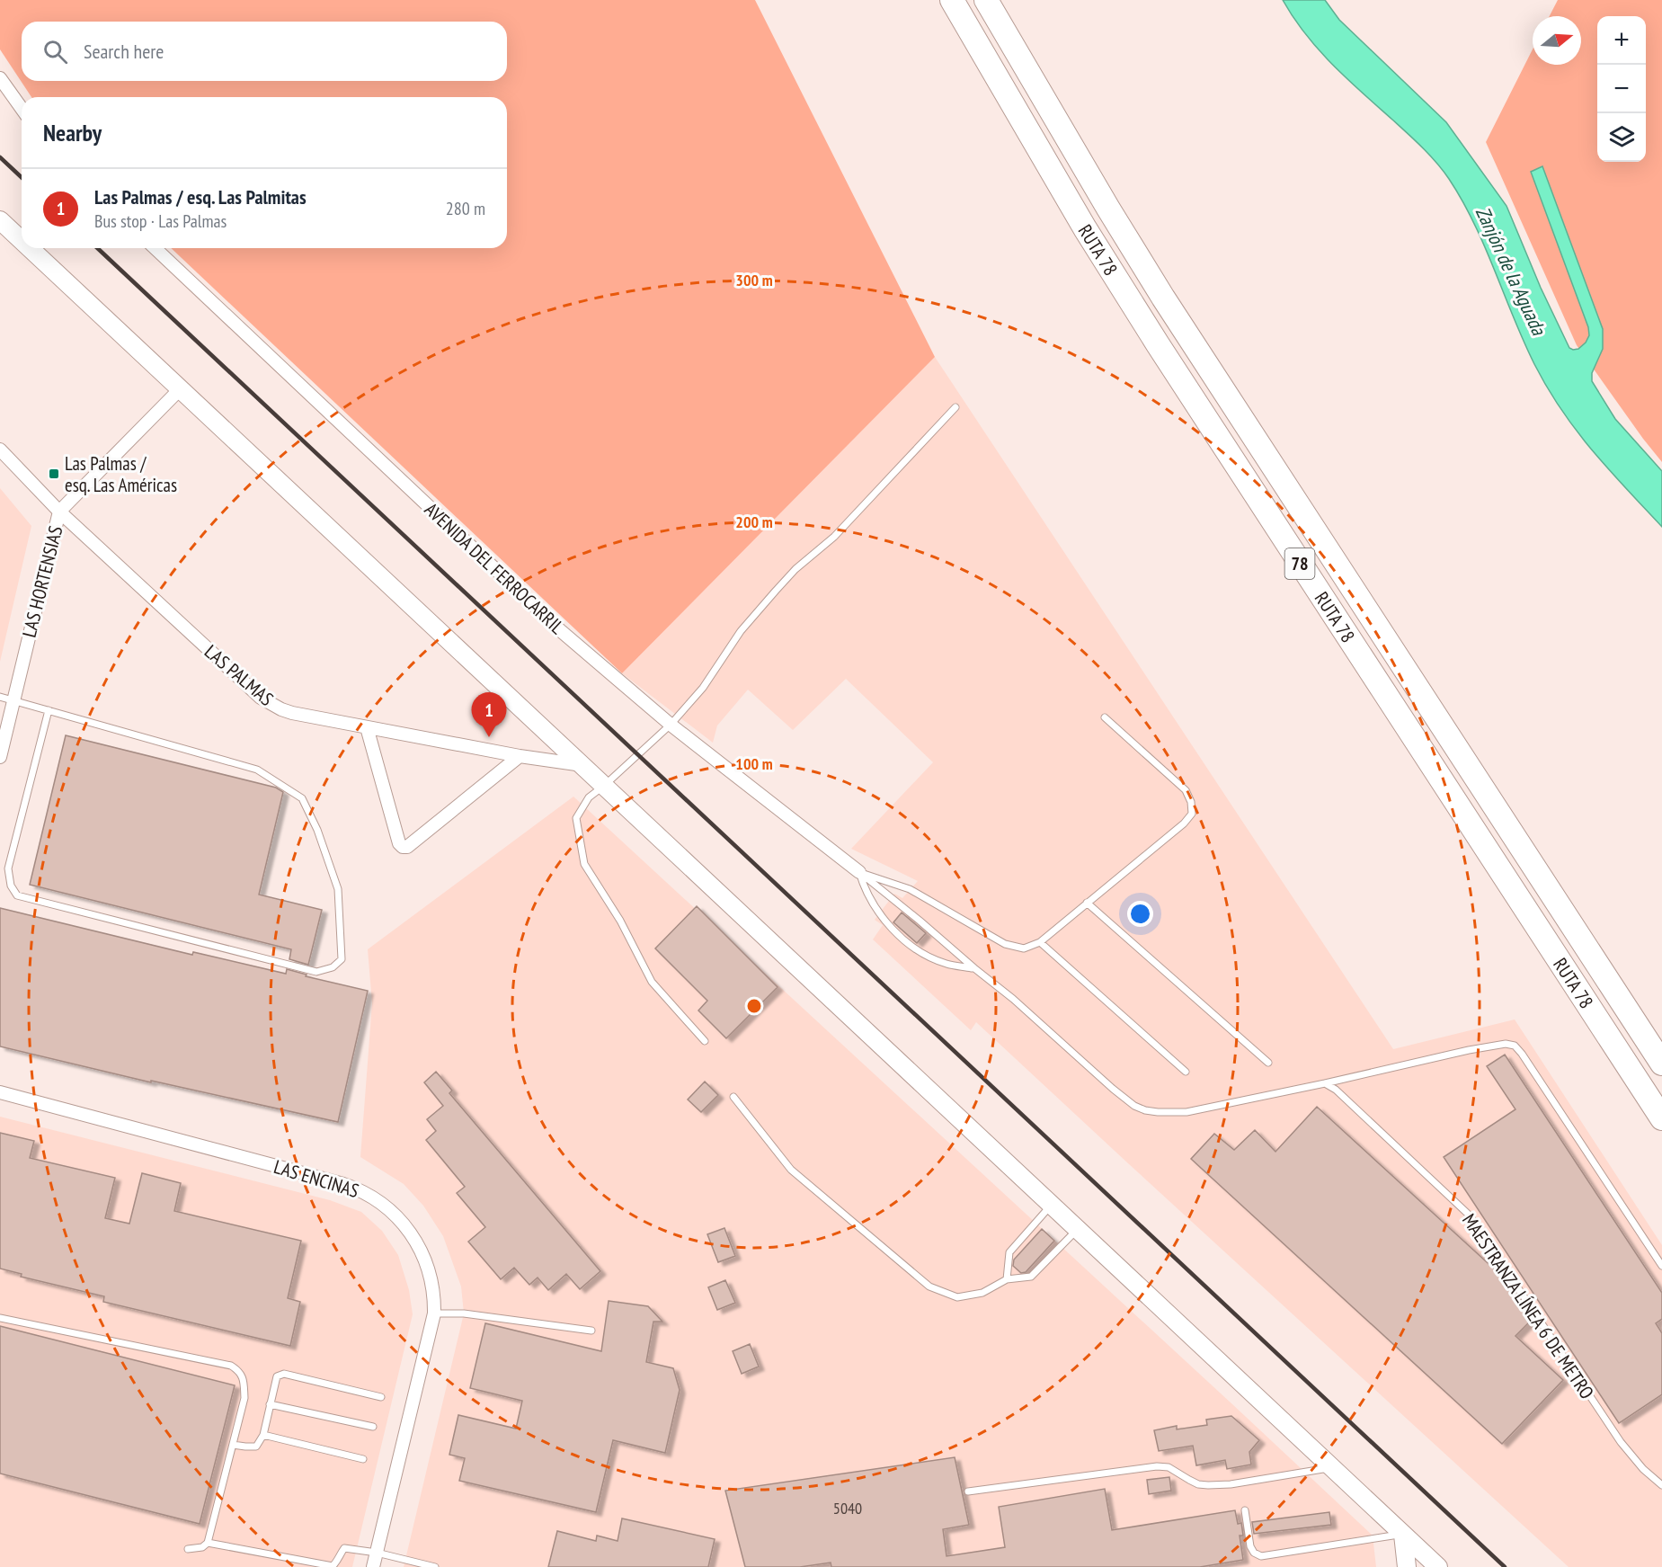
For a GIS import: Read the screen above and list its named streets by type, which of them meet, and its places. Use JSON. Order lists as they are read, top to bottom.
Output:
{
  "streets": {
    "highway": ["RUTA 78", "78"],
    "street": [
      "AVENIDA DEL FERROCARRIL",
      "LAS HORTENSIAS",
      "LAS PALMAS",
      "LAS ENCINAS"
    ],
    "lane": ["MAESTRANZA LÍNEA 6 DE METRO"]
  },
  "crossings": [
    ["LAS HORTENSIAS", "LAS PALMAS"]
  ],
  "water": ["Zanjón de la Aguada"],
  "places": {
    "transit": ["Las Palmas / esq. Las Américas"]
  },
  "house_numbers": ["5040"],
  "north": "right",
  "page": {
    "map_buttons": ["+", "−"],
    "search": "Search here",
    "heading": "Nearby",
    "list": [
      {
        "mark": "1",
        "name": "Las Palmas / esq. Las Palmitas",
        "note": "Bus stop · Las Palmas",
        "value": "280 m"
      }
    ],
    "pins": "1"
  },
  "rings": ["300 m", "200 m", "100 m"]
}
